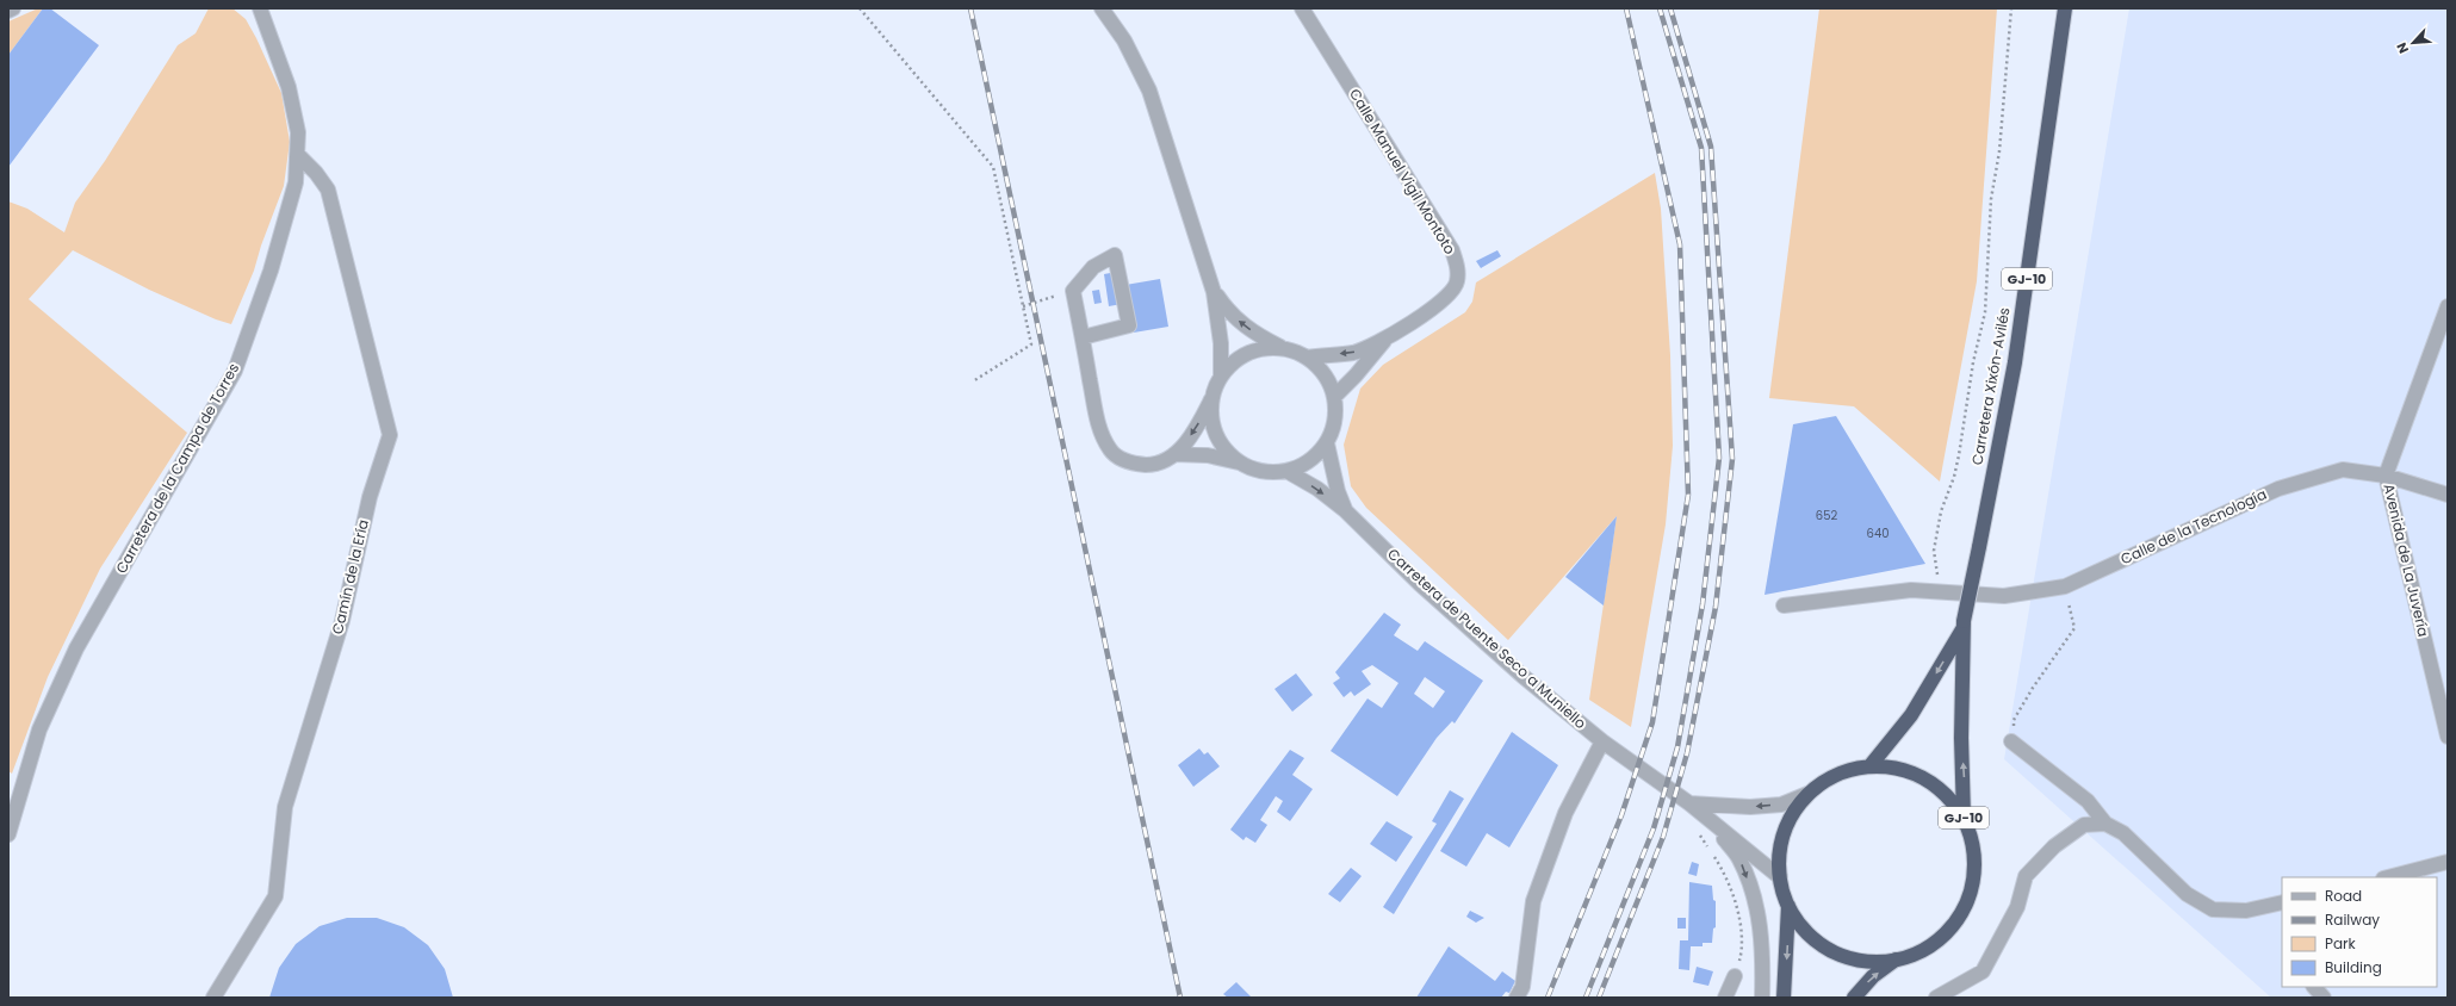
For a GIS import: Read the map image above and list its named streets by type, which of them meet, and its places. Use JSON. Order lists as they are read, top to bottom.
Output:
{
  "streets": {
    "highway": ["GJ-10", "Carretera Xixón-Avilés"],
    "street": [
      "Calle Manuel Vigil Montoto",
      "Carretera de la Campa de Torres",
      "Calle de la Tecnología",
      "Avenida de La Juvería",
      "Camín de la Ería",
      "Carretera de Puente Seco a Muniello"
    ]
  },
  "crossings": [
    ["Calle Manuel Vigil Montoto", "Carretera de Puente Seco a Muniello"],
    ["GJ-10", "Carretera Xixón-Avilés"],
    ["Carretera de la Campa de Torres", "Camín de la Ería"],
    ["Calle de la Tecnología", "Avenida de La Juvería"]
  ],
  "house_numbers": ["652", "640"],
  "legend": [
    "Road",
    "Railway",
    "Park",
    "Building"
  ],
  "north": "bottom left"
}
